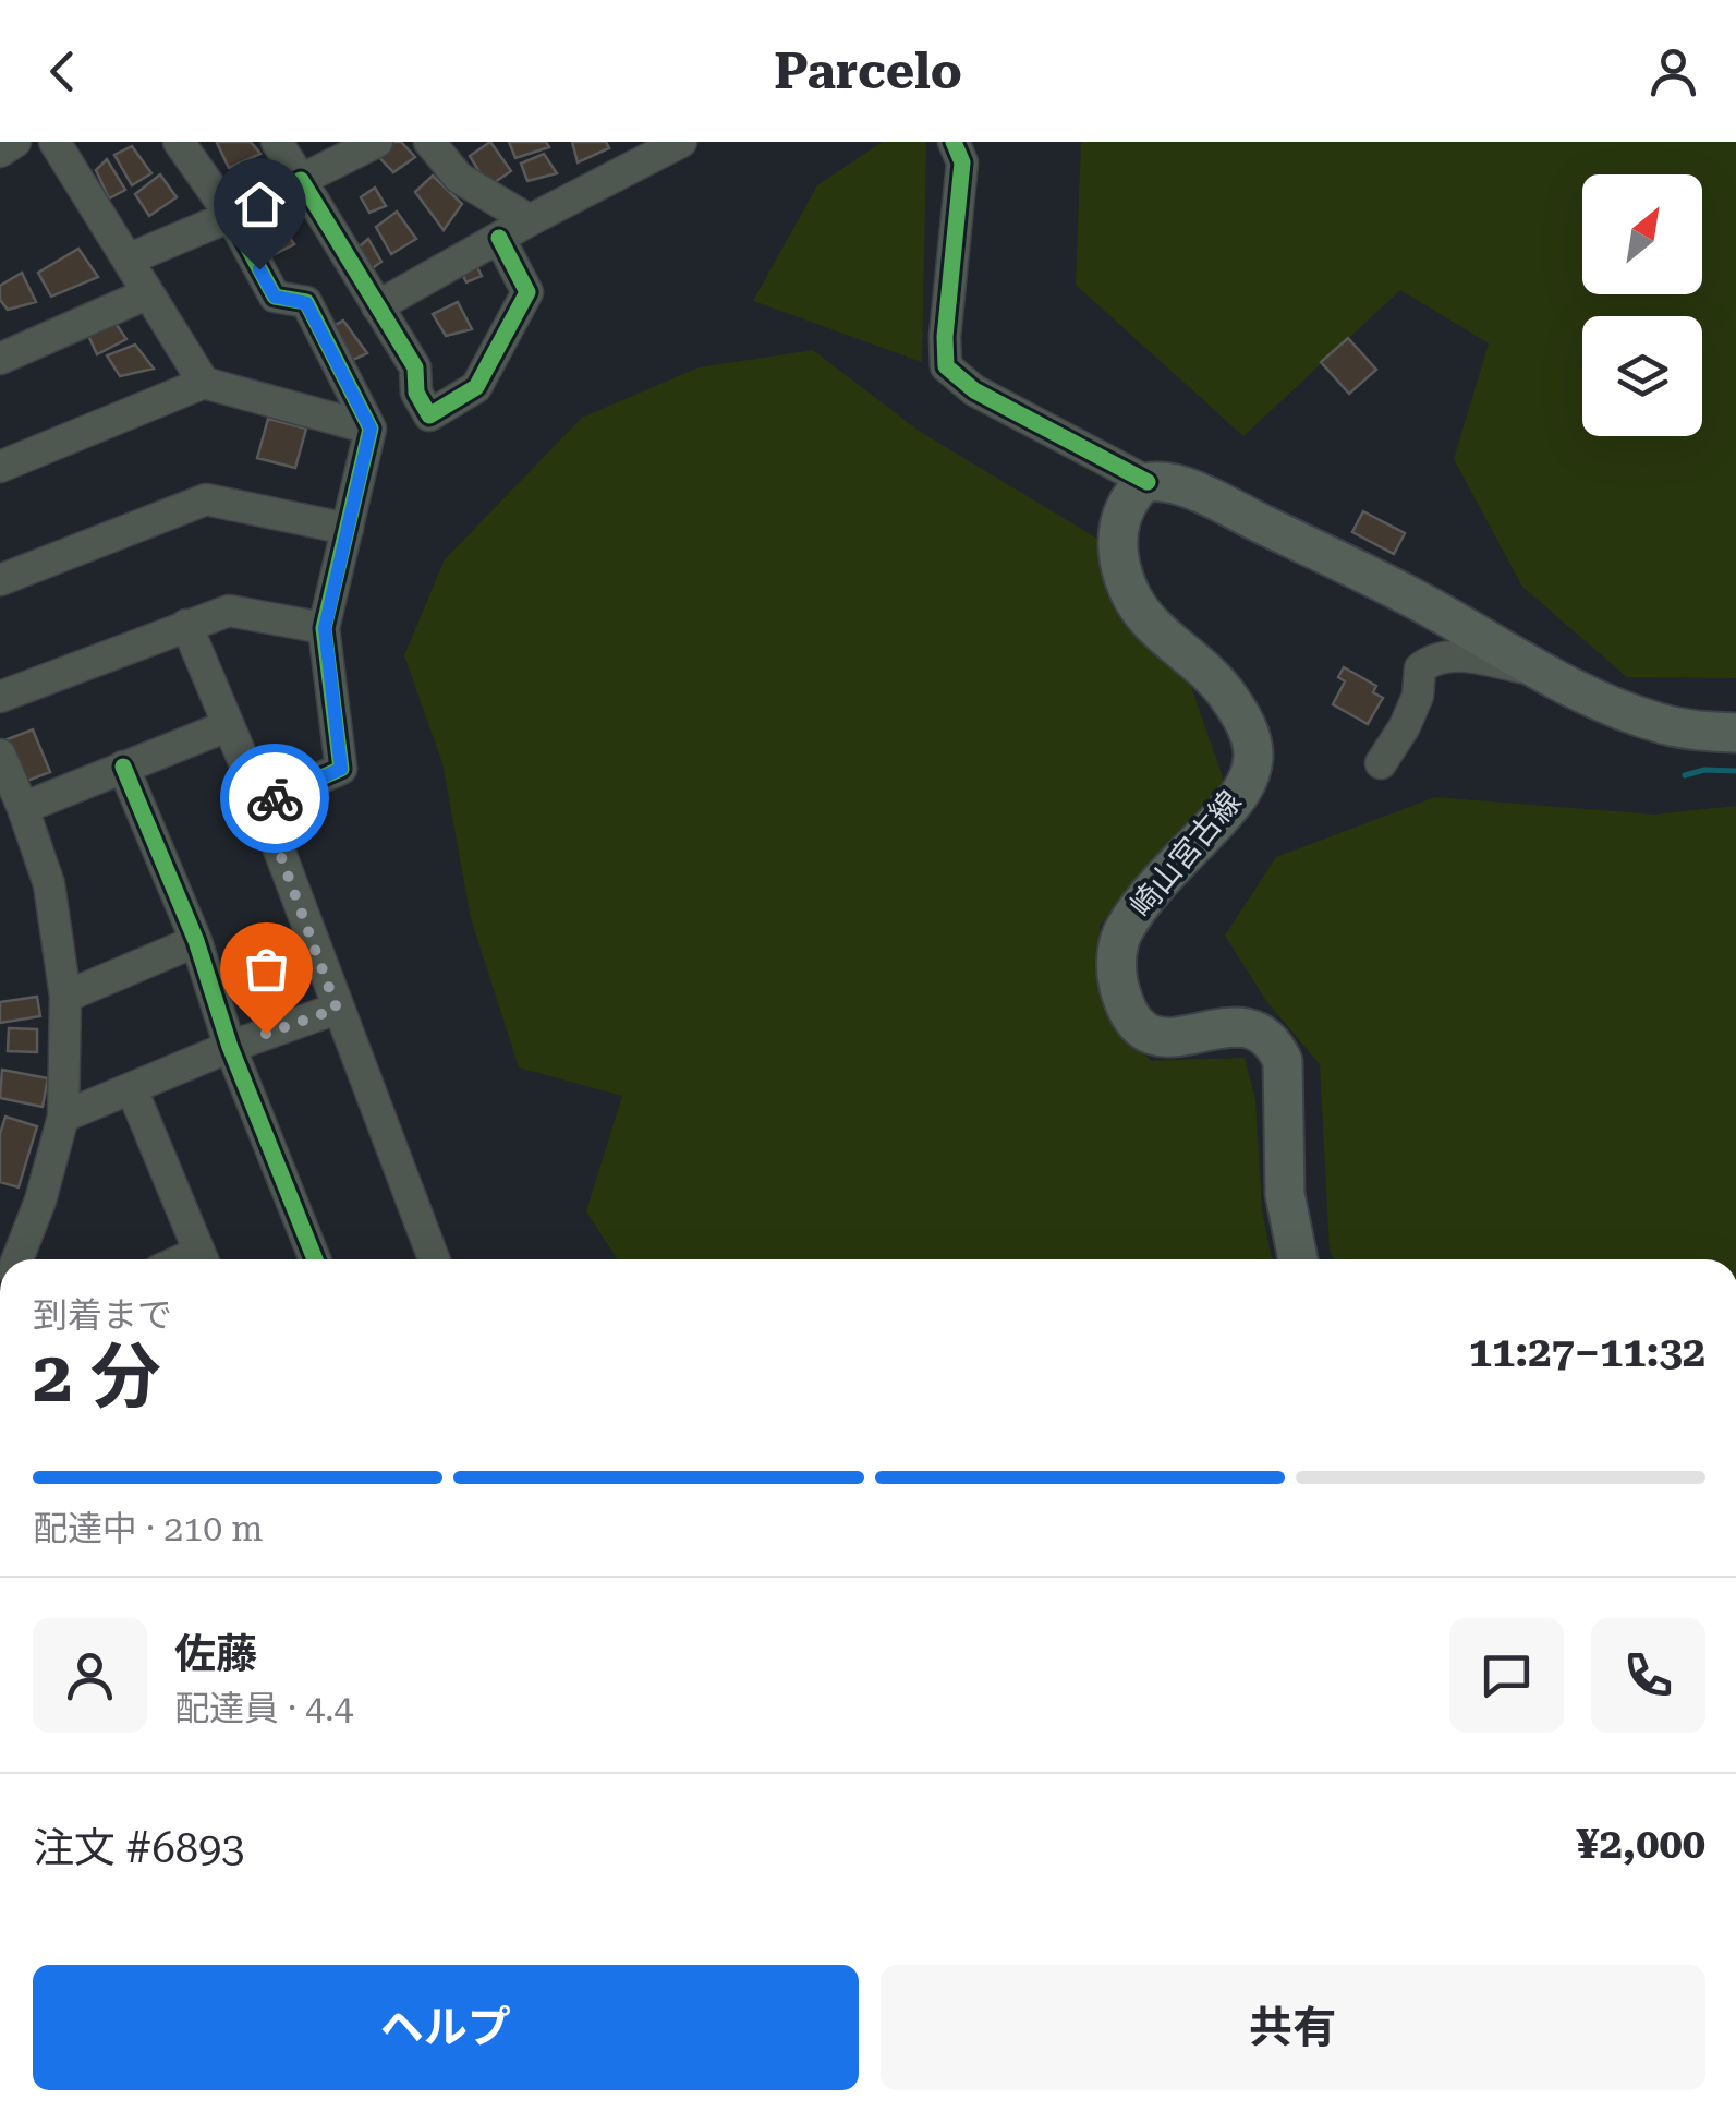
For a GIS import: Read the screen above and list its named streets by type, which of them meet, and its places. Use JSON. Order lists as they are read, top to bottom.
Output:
{
  "streets": {
    "main road": ["崎山宮古線"]
  },
  "north": "top right",
  "page": {
    "header": "Parcelo",
    "heading": ["2 分", "到着まで", "11:27–11:32"],
    "panel": [
      "佐藤",
      "配達員 · 4.4",
      "注文 #6893",
      "¥2,000"
    ],
    "bar": "配達中 · 210 m",
    "buttons": ["ヘルプ", "共有"]
  }
}
